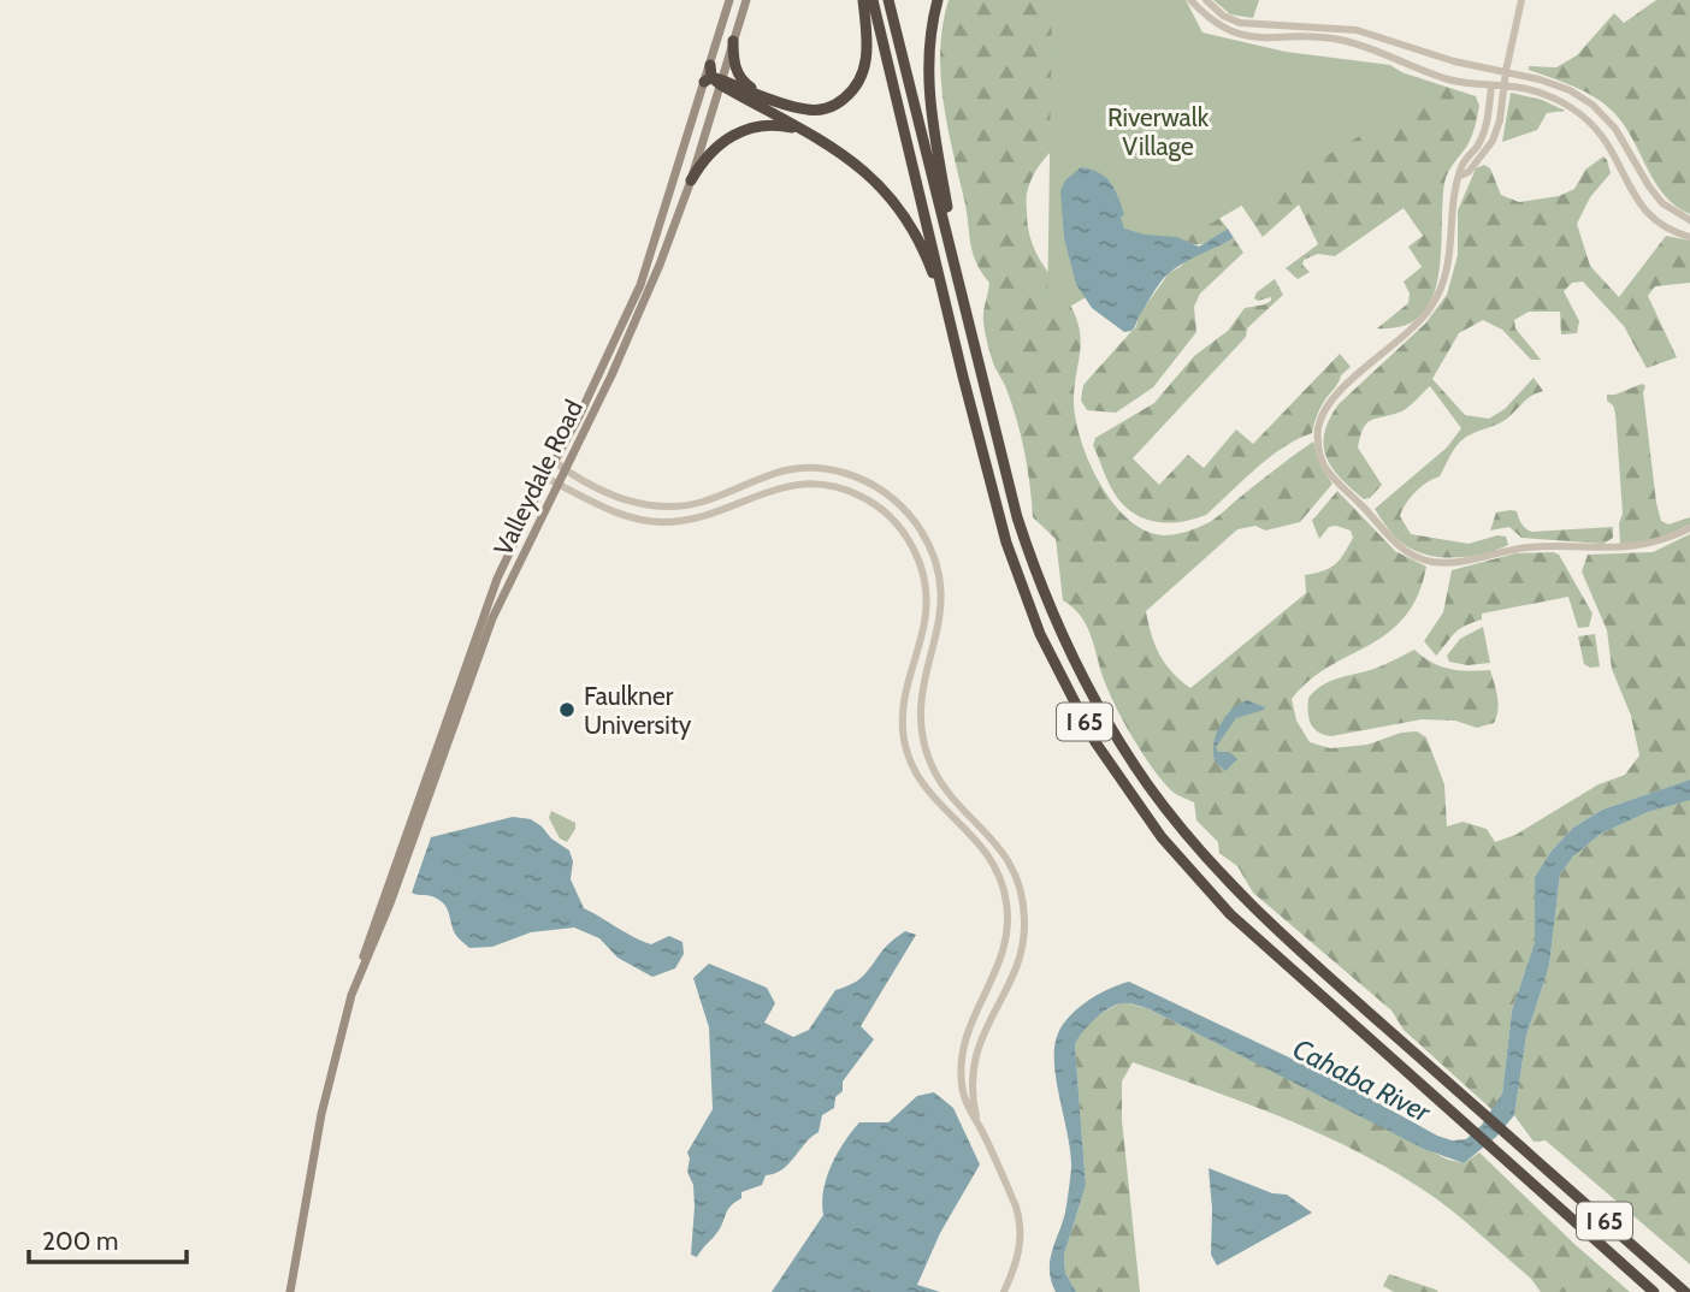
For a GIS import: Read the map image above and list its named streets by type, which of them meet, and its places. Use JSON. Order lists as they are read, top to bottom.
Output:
{
  "streets": {
    "highway": ["I 65"],
    "main road": ["Valleydale Road"]
  },
  "water": ["Cahaba River"],
  "parks": ["Riverwalk Village"],
  "places": ["Faulkner University"],
  "scale_bar": "200 m"
}
